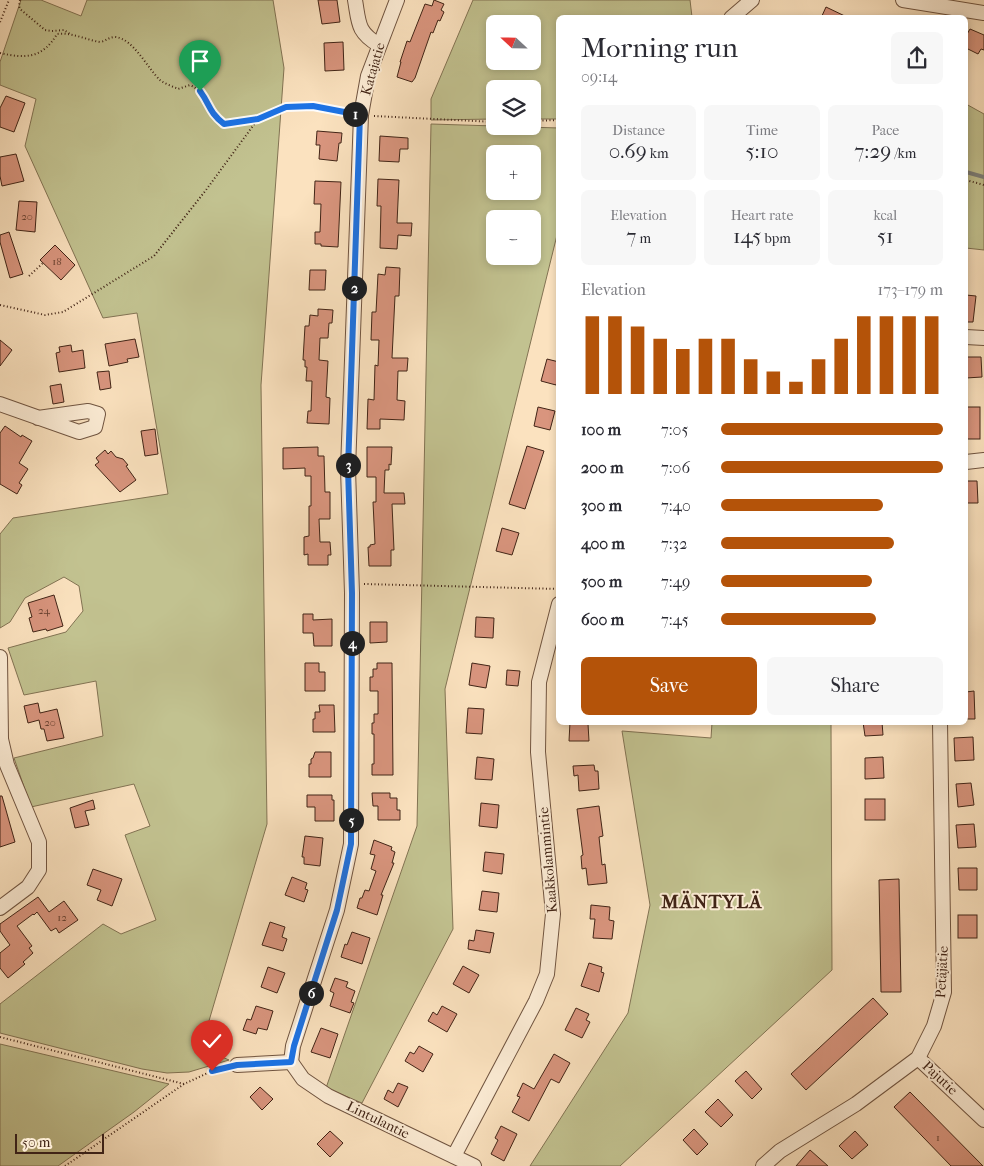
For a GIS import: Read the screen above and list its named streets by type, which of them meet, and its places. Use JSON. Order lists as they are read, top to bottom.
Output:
{
  "streets": {
    "street": [
      "Katajatie",
      "Kaakkolammintie",
      "Petäjätie",
      "Pajutie",
      "Lintulantie"
    ]
  },
  "crossings": [
    ["Katajatie", "Lintulantie"],
    ["Kaakkolammintie", "Lintulantie"],
    ["Petäjätie", "Pajutie"]
  ],
  "districts": ["MÄNTYLÄ"],
  "house_numbers": [
    "20",
    "18",
    "24",
    "20",
    "12",
    "1"
  ],
  "scale_bar": "50 m",
  "north": "left",
  "page": {
    "map_buttons": ["+", "−"],
    "heading": ["Morning run", "09:14"],
    "stats": [
      ["Distance", "0.69 km"],
      ["Time", "5:10"],
      ["Pace", "7:29 /km"],
      ["Elevation", "7 m"],
      ["Heart rate", "145 bpm"],
      ["kcal", "51"]
    ],
    "pins": [
      "1",
      "2",
      "3",
      "4",
      "5",
      "6"
    ],
    "chart": ["Elevation", "173–179 m"],
    "list": [
      {
        "name": "100 m",
        "note": "7:05"
      },
      {
        "name": "200 m",
        "note": "7:06"
      },
      {
        "name": "300 m",
        "note": "7:40"
      },
      {
        "name": "400 m",
        "note": "7:32"
      },
      {
        "name": "500 m",
        "note": "7:49"
      },
      {
        "name": "600 m",
        "note": "7:45"
      }
    ],
    "buttons": ["Save", "Share"],
    "scale": "50 m"
  }
}
